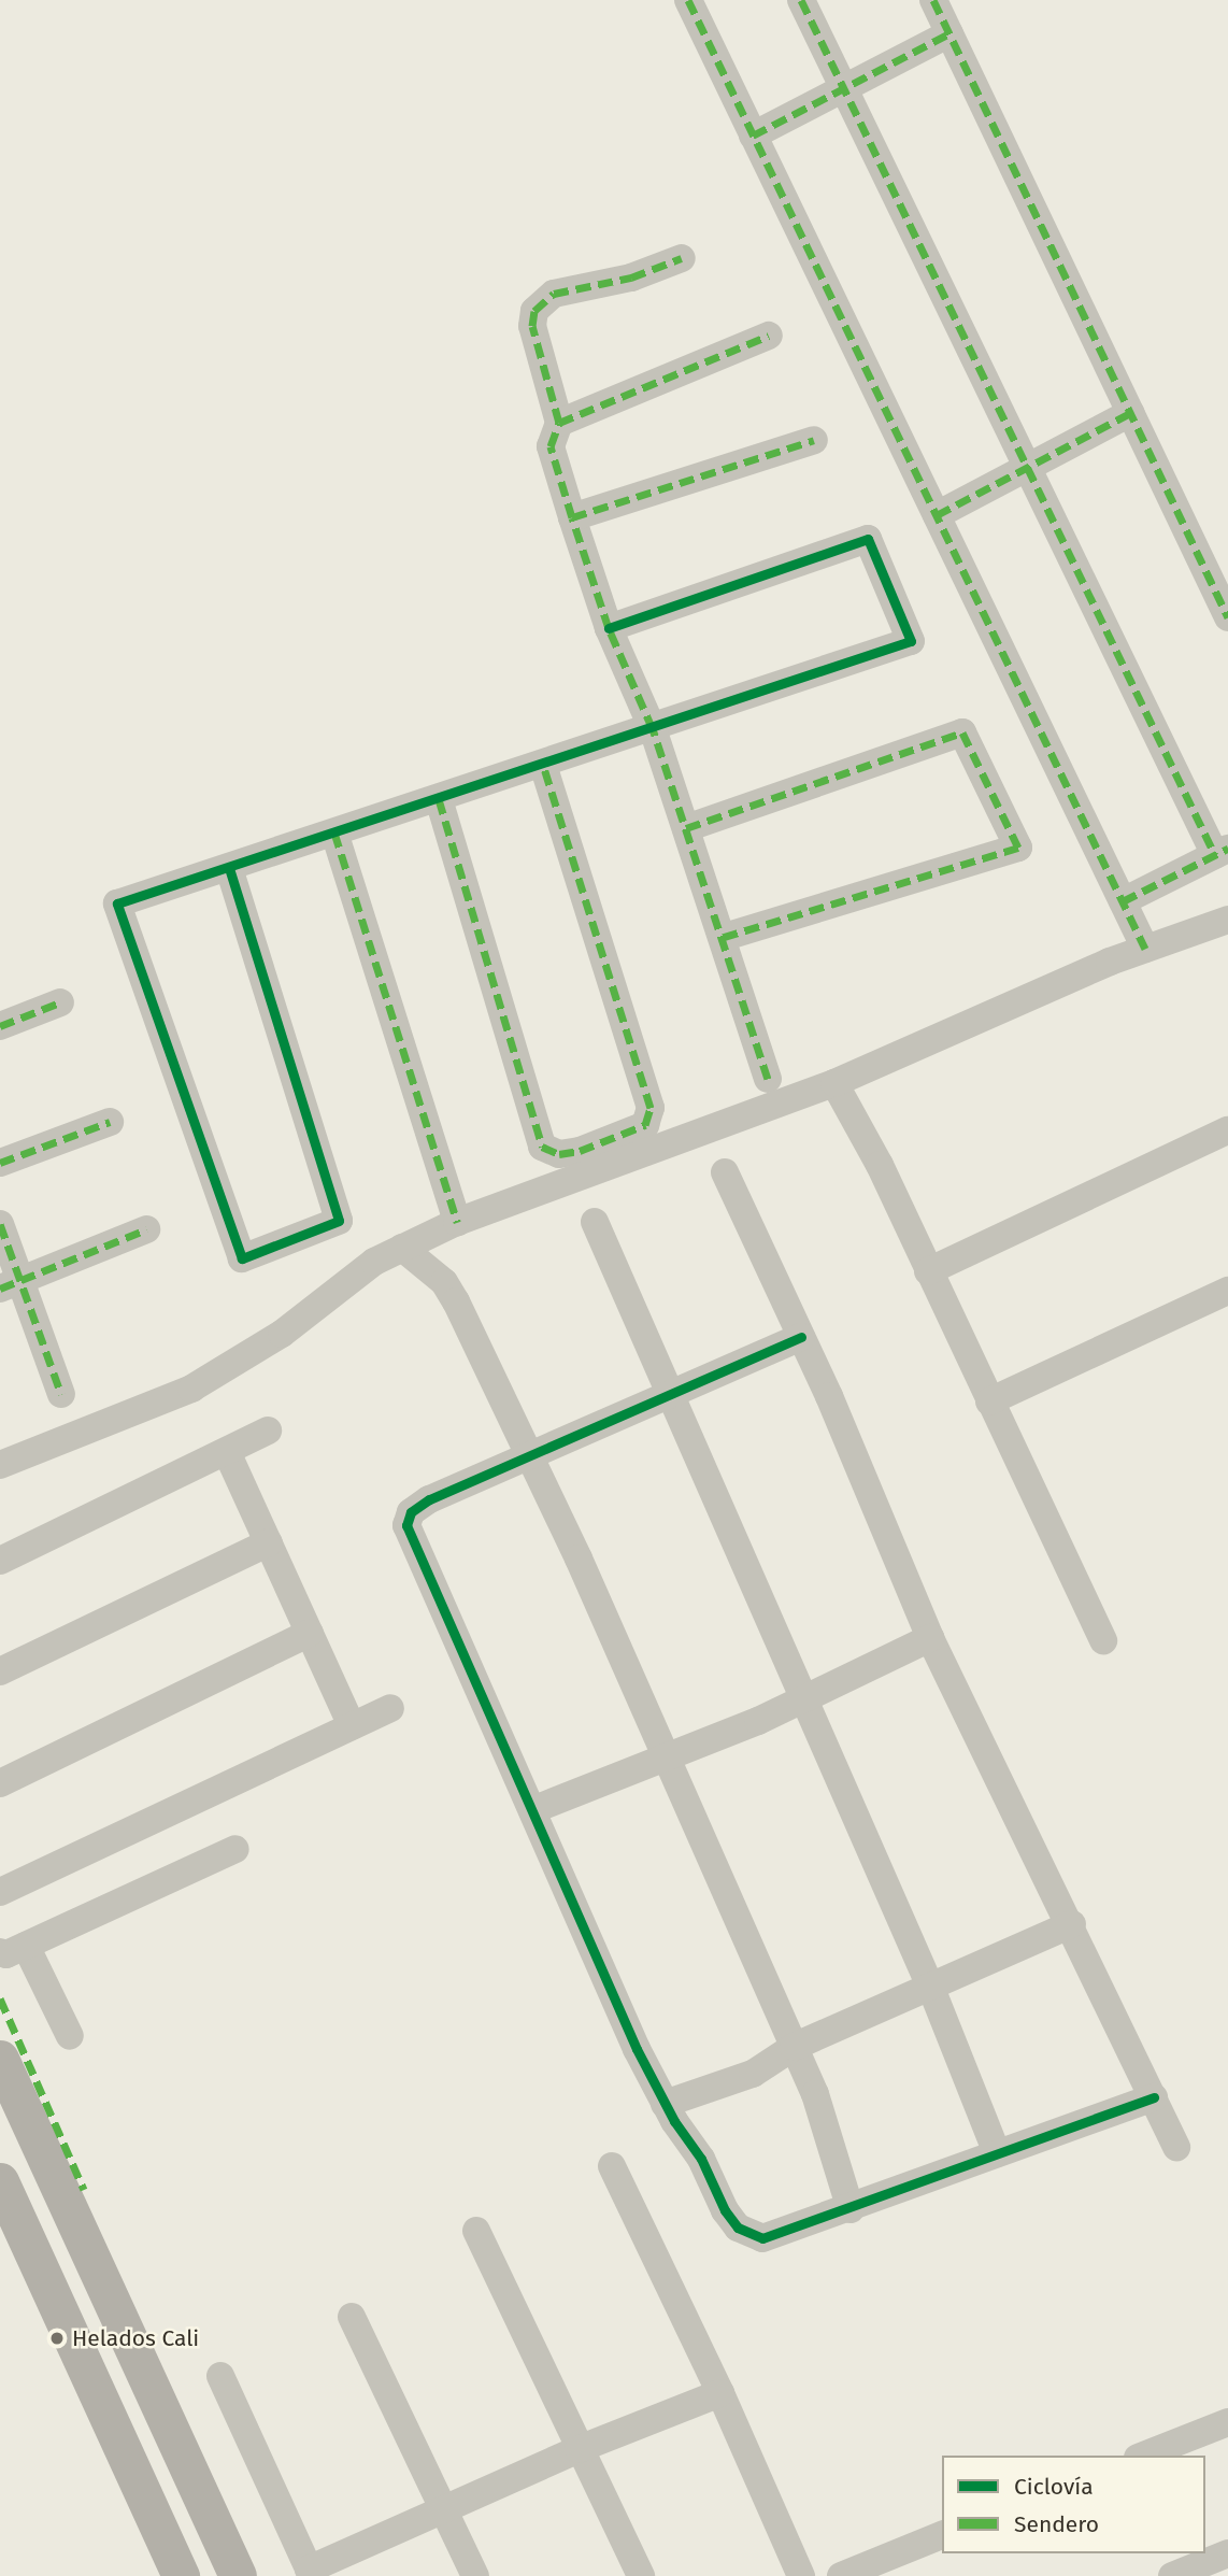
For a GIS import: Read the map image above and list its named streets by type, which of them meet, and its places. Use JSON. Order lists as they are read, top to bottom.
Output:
{
  "places": ["Helados Cali"],
  "legend": ["Ciclovía", "Sendero"]
}
